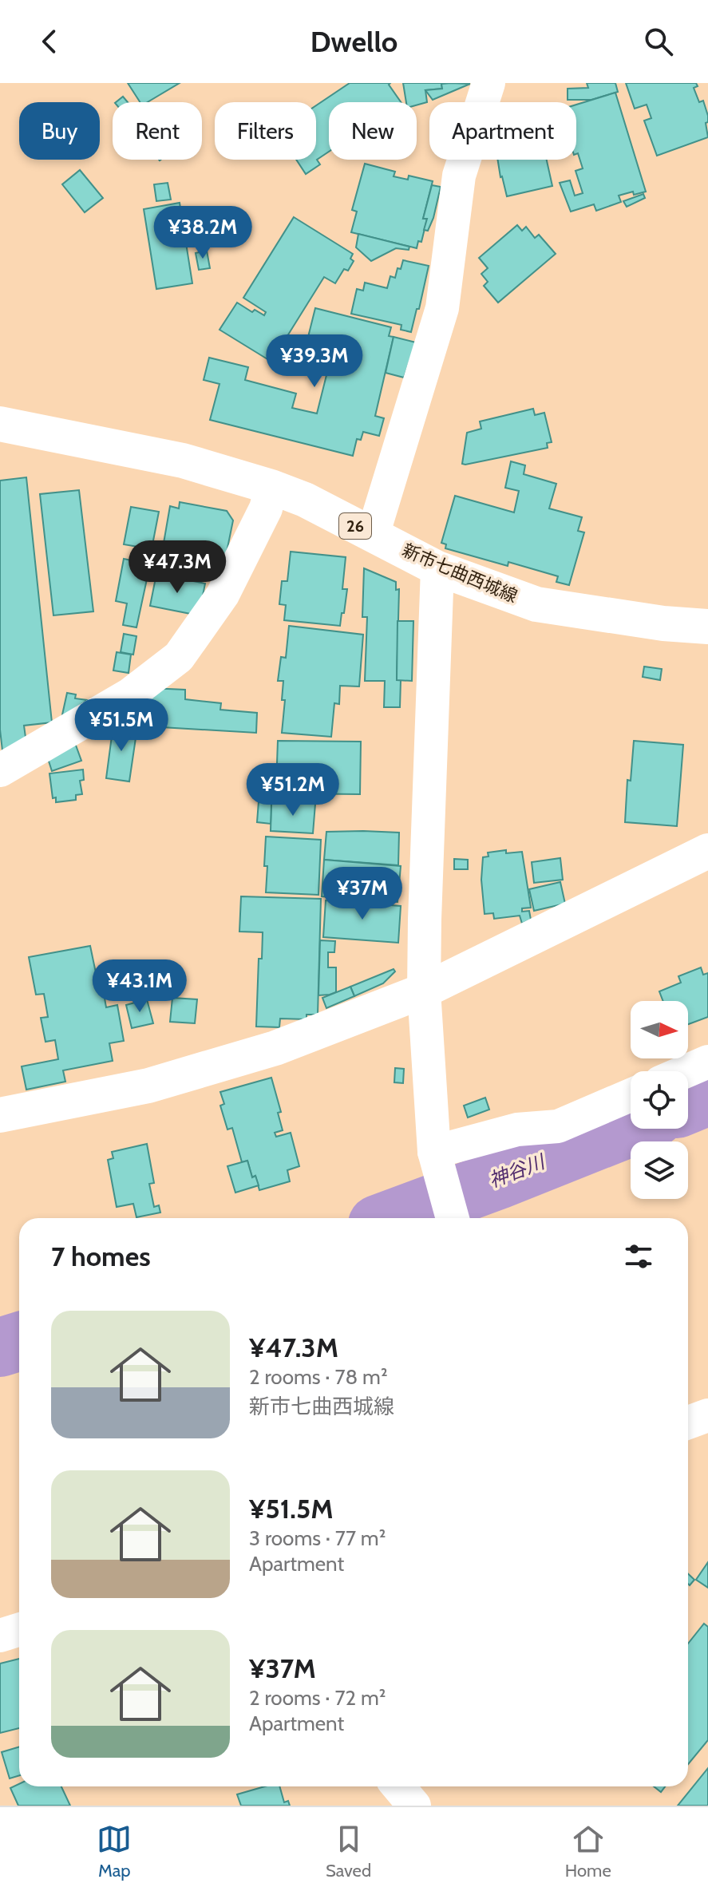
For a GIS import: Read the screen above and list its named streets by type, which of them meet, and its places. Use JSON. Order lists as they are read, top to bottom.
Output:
{
  "streets": {
    "street": ["26", "新市七曲西城線"]
  },
  "water": ["神谷川"],
  "north": "right",
  "page": {
    "header": "Dwello",
    "chip": [
      "Buy",
      "Rent",
      "Filters",
      "New",
      "Apartment"
    ],
    "price": [
      "¥38.2M",
      "¥39.3M",
      "¥47.3M",
      "¥51.5M",
      "¥51.2M",
      "¥37M",
      "¥43.1M"
    ],
    "heading": "7 homes",
    "list": [
      {
        "name": "¥47.3M",
        "note": "2 rooms · 78 m² · 新市七曲西城線"
      },
      {
        "name": "¥51.5M",
        "note": "3 rooms · 77 m² · Apartment"
      },
      {
        "name": "¥37M",
        "note": "2 rooms · 72 m² · Apartment"
      }
    ],
    "tabs": ["Map", "Saved", "Home"]
  }
}
